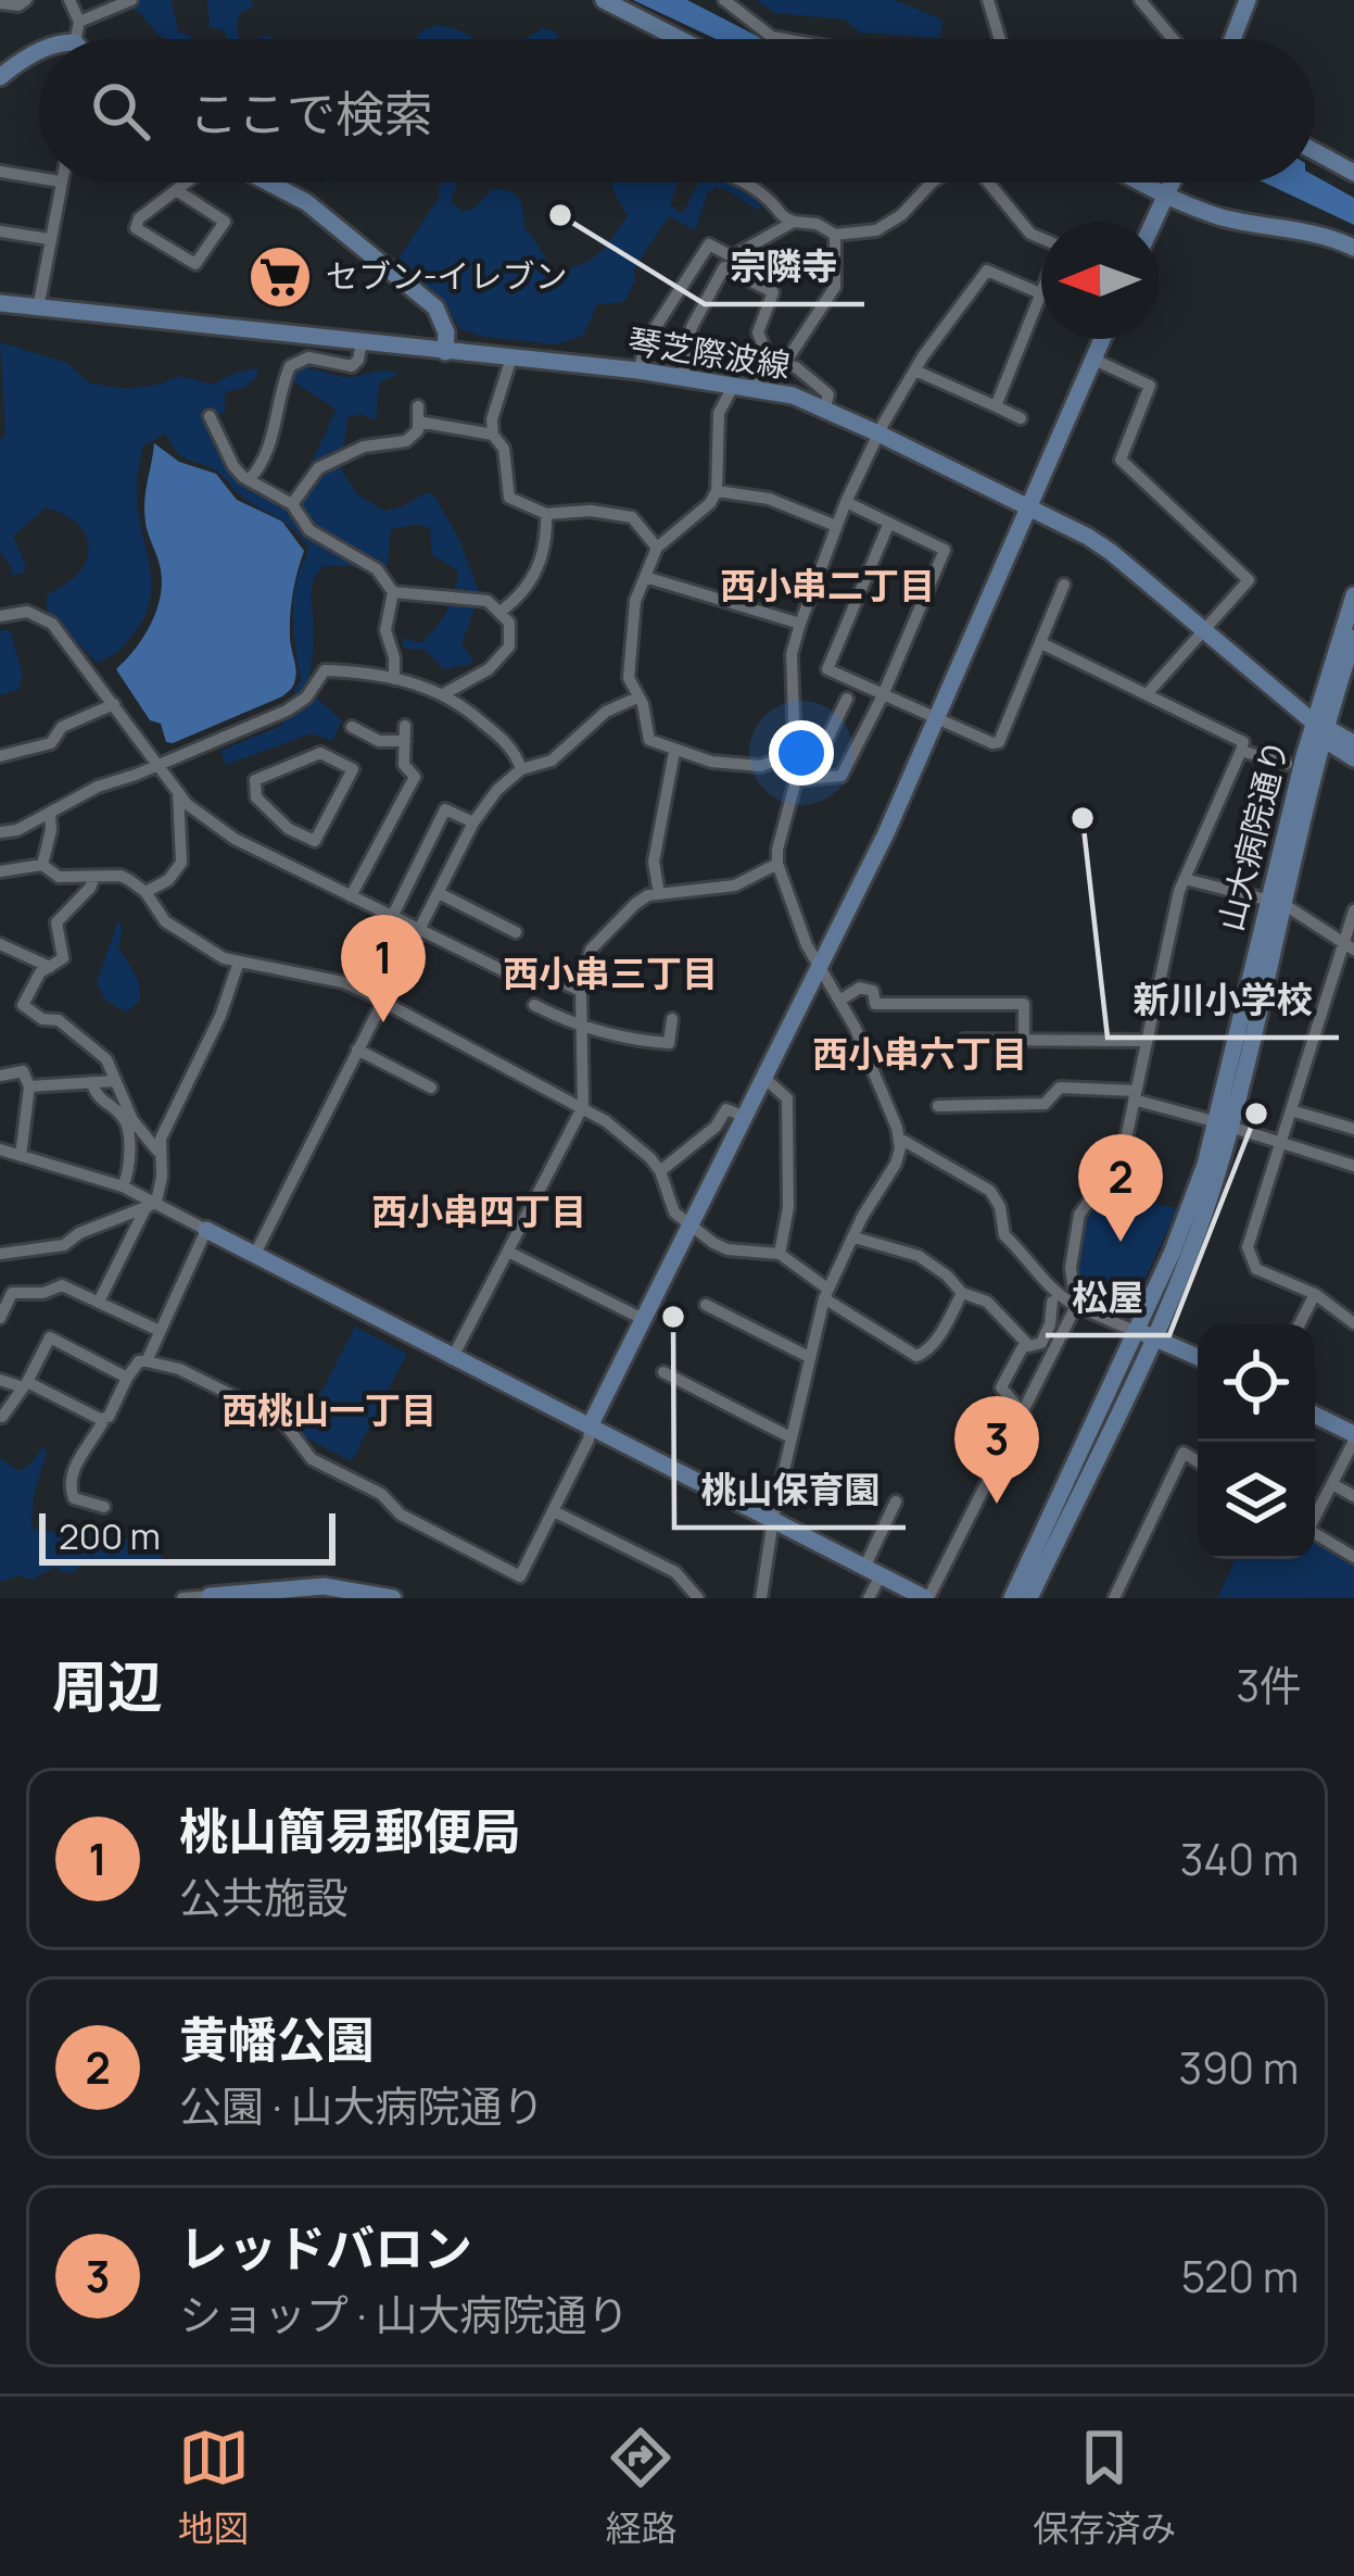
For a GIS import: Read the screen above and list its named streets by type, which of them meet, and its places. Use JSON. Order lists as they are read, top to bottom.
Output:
{
  "streets": {
    "street": ["琴芝際波線", "山大病院通り"]
  },
  "crossings": [
    ["琴芝際波線", "山大病院通り"]
  ],
  "districts": [
    "西小串二丁目",
    "西小串三丁目",
    "西小串六丁目",
    "西小串四丁目",
    "西桃山一丁目"
  ],
  "places": {
    "other": [
      "宗隣寺",
      "新川小学校",
      "松屋",
      "桃山保育園"
    ],
    "supermarket": ["セブン-イレブン"]
  },
  "scale_bar": "200 m",
  "north": "left",
  "page": {
    "search": "ここで検索",
    "pins": ["1", "2", "3"],
    "scale": "200 m",
    "heading": ["周辺", "3件"],
    "list": [
      {
        "mark": "1",
        "name": "桃山簡易郵便局",
        "note": "公共施設",
        "value": "340 m"
      },
      {
        "mark": "2",
        "name": "黄幡公園",
        "note": "公園 · 山大病院通り",
        "value": "390 m"
      },
      {
        "mark": "3",
        "name": "レッドバロン",
        "note": "ショップ · 山大病院通り",
        "value": "520 m"
      }
    ],
    "nav": ["地図", "経路", "保存済み"]
  }
}
